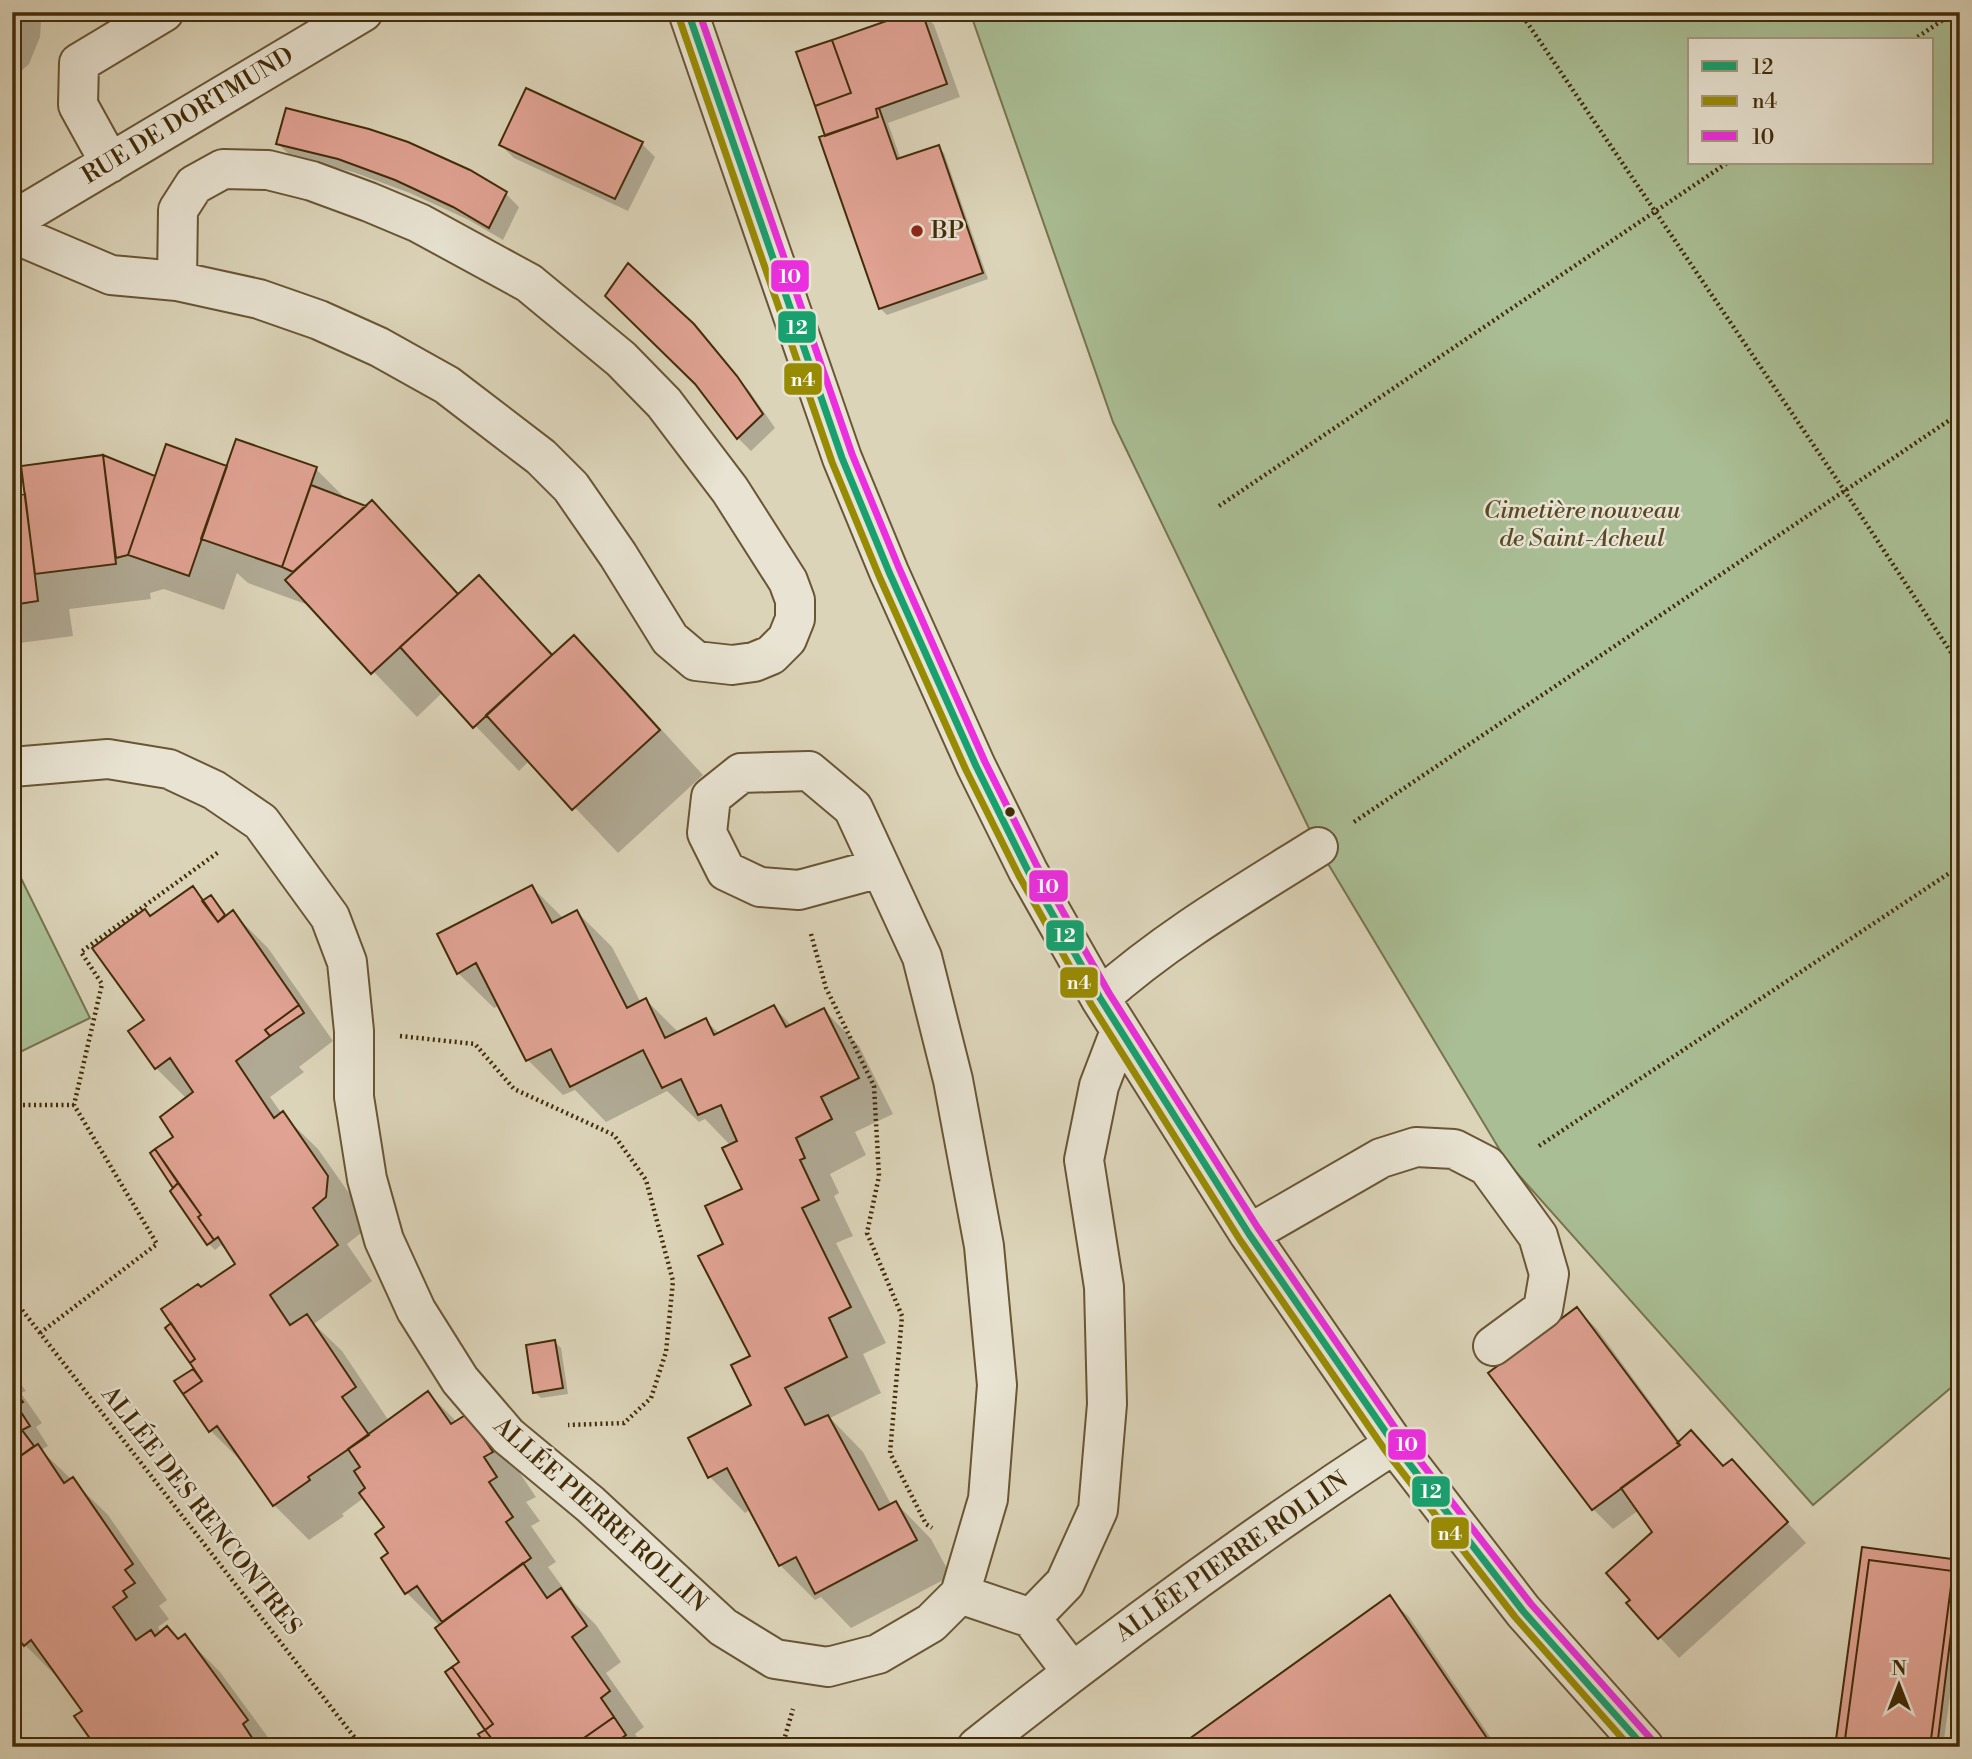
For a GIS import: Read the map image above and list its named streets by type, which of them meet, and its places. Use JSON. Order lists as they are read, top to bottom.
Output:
{
  "streets": {
    "street": ["RUE DE DORTMUND", "ALLÉE PIERRE ROLLIN"],
    "path": ["ALLÉE DES RENCONTRES"]
  },
  "parks": ["Cimetière nouveau de Saint-Acheul"],
  "places": ["BP"],
  "lines": ["transit line 12", "transit line 10", "transit line n4"],
  "legend": ["12", "n4", "10"],
  "north": "top"
}
